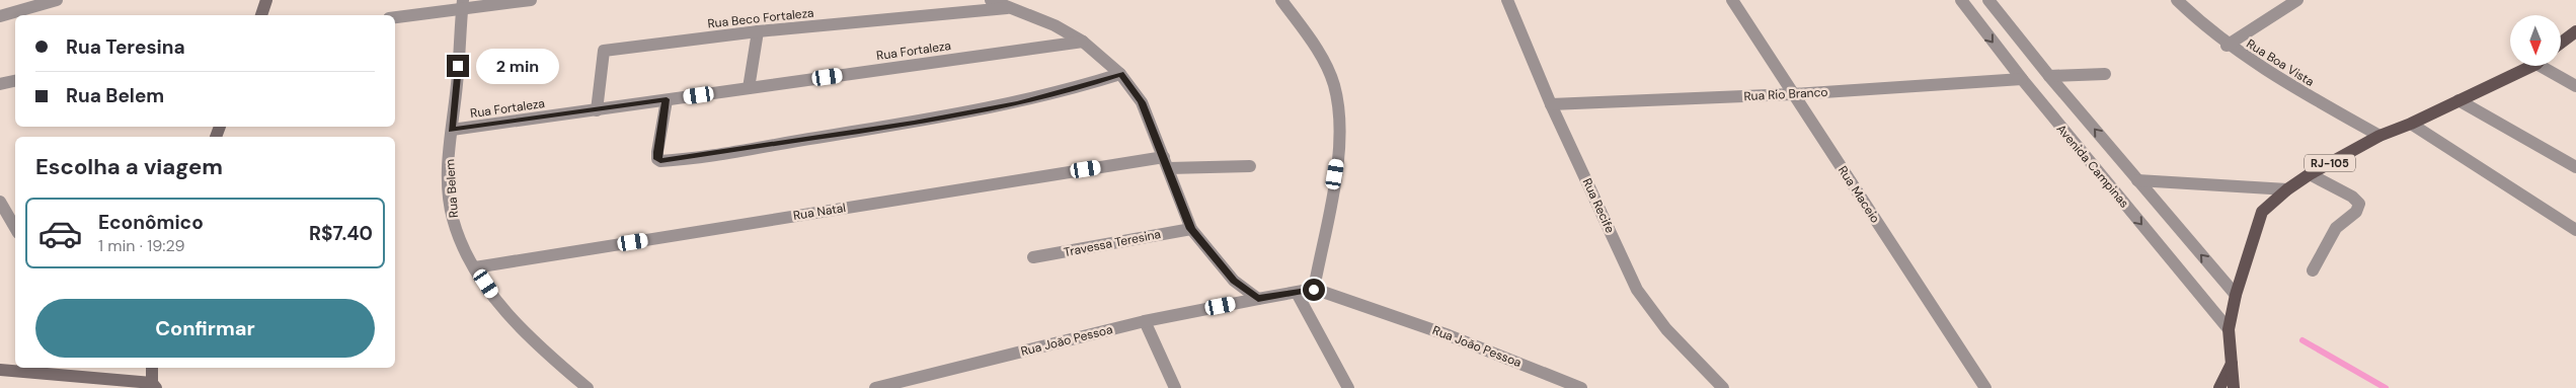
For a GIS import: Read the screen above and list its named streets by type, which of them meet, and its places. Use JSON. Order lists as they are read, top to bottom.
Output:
{
  "streets": {
    "main road": ["RJ-105"],
    "street": [
      "Rua Beco Fortaleza",
      "Rua Fortaleza",
      "Rua Boa Vista",
      "Rua Rio Branco",
      "Avenida Campinas",
      "Rua Belem",
      "Rua Maceio",
      "Rua Recife",
      "Rua Natal",
      "Travessa Teresina",
      "Rua João Pessoa"
    ]
  },
  "crossings": [
    ["Rua Beco Fortaleza", "Rua Fortaleza"],
    ["Rua Fortaleza", "Rua Belem"],
    ["Rua Boa Vista", "RJ-105"],
    ["Rua Rio Branco", "Avenida Campinas"],
    ["Rua Rio Branco", "Rua Maceio"],
    ["Rua Rio Branco", "Rua Recife"],
    ["RJ-105", "Avenida Campinas"],
    ["Rua Belem", "Rua Natal"]
  ],
  "north": "bottom",
  "page": {
    "banner": ["Rua Teresina", "Rua Belem"],
    "bubble": "2 min",
    "heading": "Escolha a viagem",
    "list": [
      {
        "name": "Econômico",
        "note": "1 min · 19:29",
        "value": "R$7.40"
      }
    ],
    "buttons": "Confirmar"
  }
}
